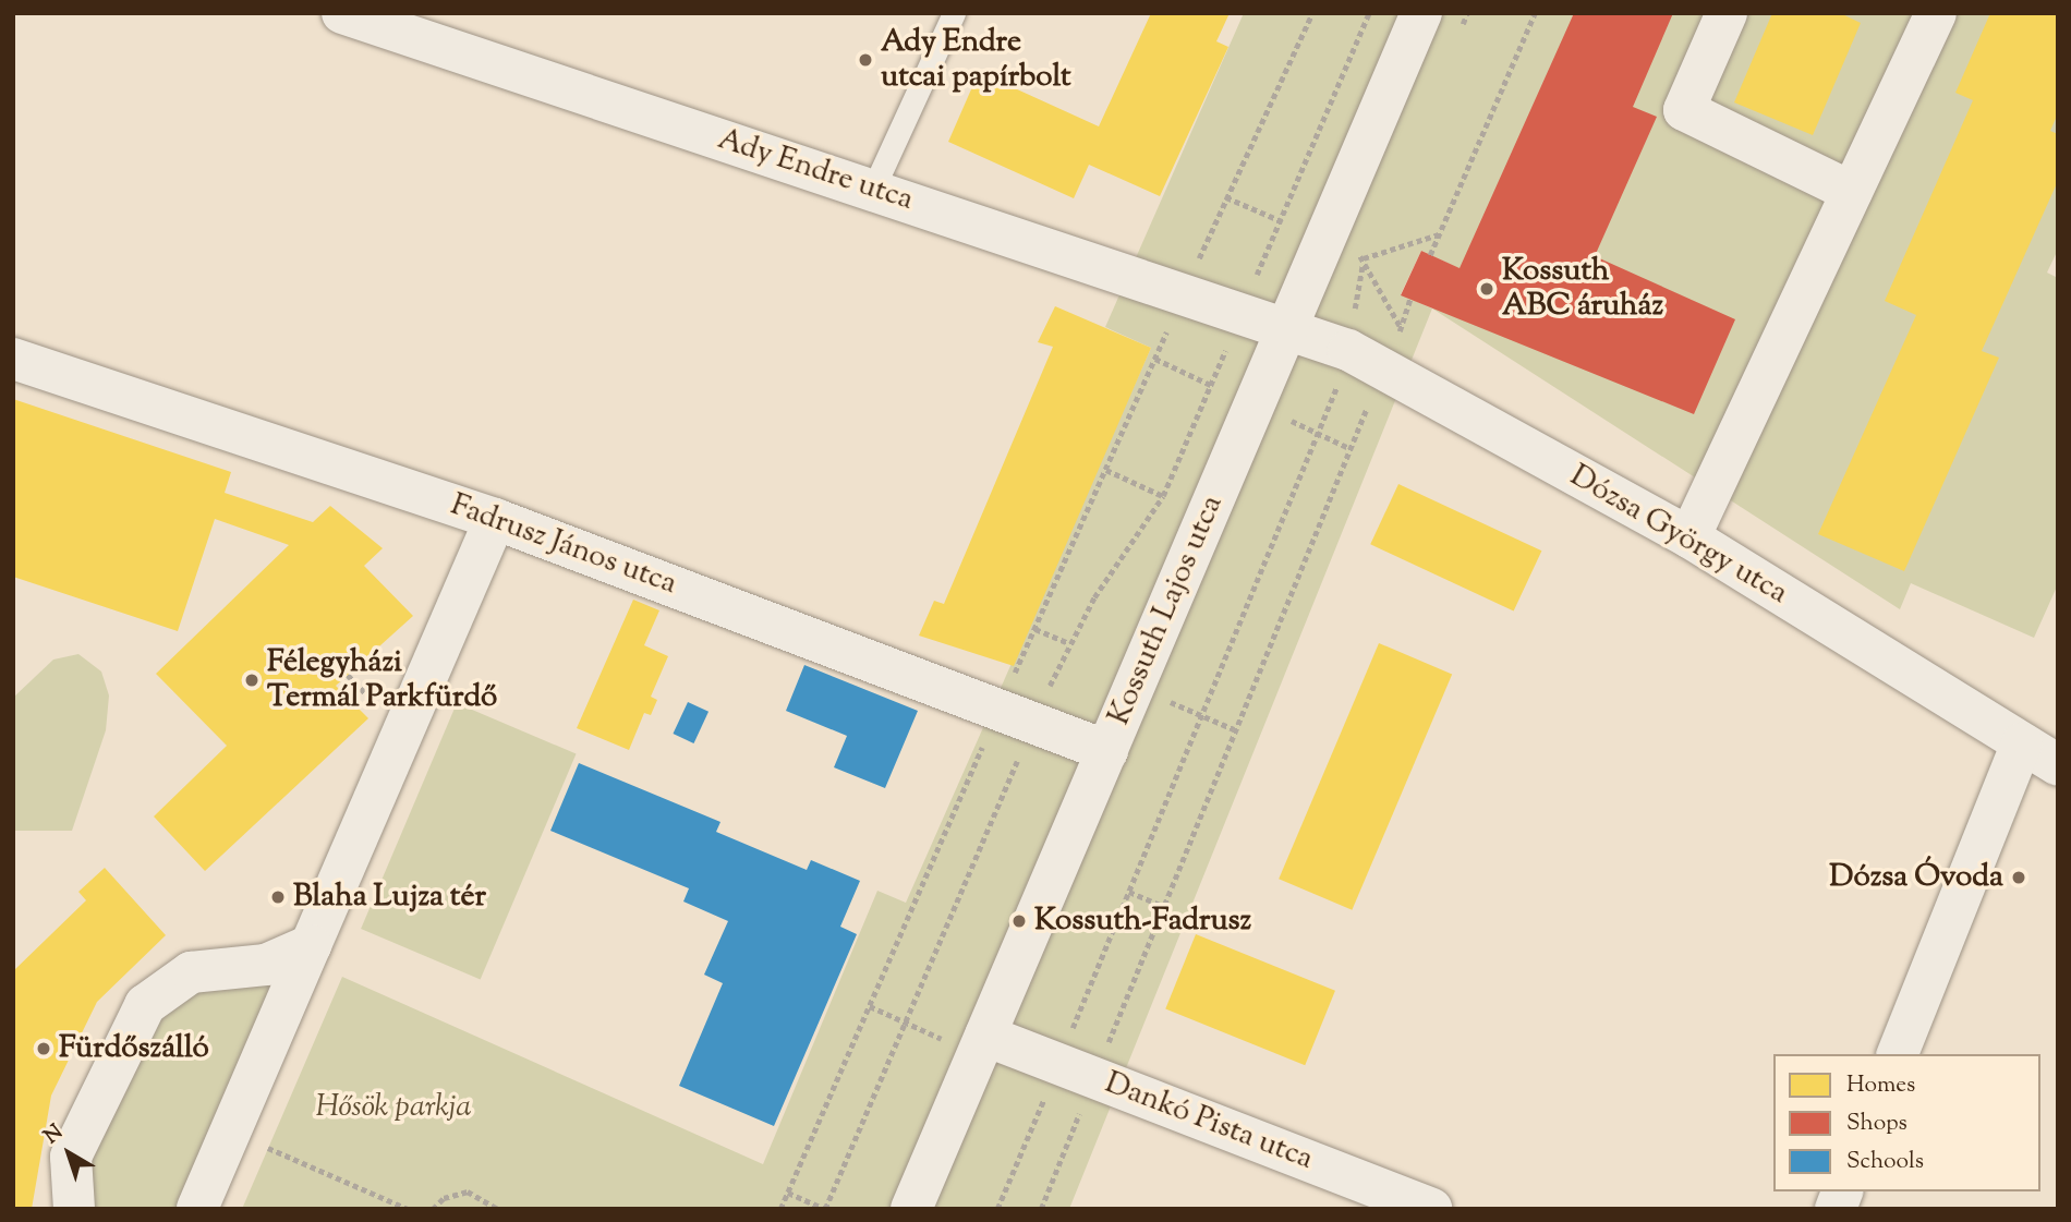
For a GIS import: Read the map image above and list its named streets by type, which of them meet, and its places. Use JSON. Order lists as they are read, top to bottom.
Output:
{
  "streets": {
    "street": [
      "Ady Endre utca",
      "Dózsa György utca",
      "Fadrusz János utca",
      "Kossuth Lajos utca",
      "Dankó Pista utca"
    ]
  },
  "crossings": [
    ["Ady Endre utca", "Dózsa György utca"],
    ["Ady Endre utca", "Kossuth Lajos utca"],
    ["Dózsa György utca", "Kossuth Lajos utca"],
    ["Fadrusz János utca", "Kossuth Lajos utca"],
    ["Kossuth Lajos utca", "Dankó Pista utca"]
  ],
  "parks": ["Hősök parkja"],
  "places": [
    "Ady Endre utcai papírbolt",
    "Kossuth ABC áruház",
    "Félegyházi Termál Parkfürdő",
    "Dózsa Óvoda",
    "Blaha Lujza tér",
    "Kossuth-Fadrusz",
    "Fürdőszálló"
  ],
  "legend": ["Homes", "Shops", "Schools"],
  "north": "top left"
}
